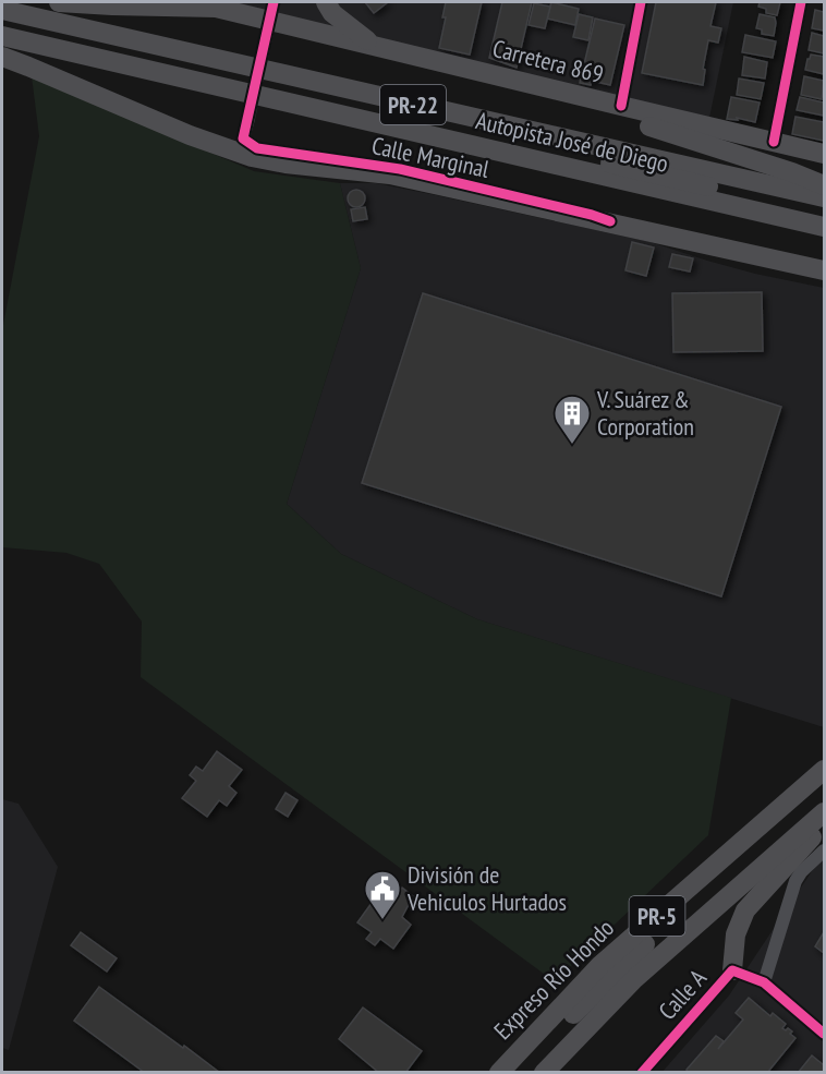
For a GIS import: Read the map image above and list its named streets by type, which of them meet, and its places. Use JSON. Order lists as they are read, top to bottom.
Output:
{
  "streets": {
    "highway": [
      "Carretera 869",
      "PR-22",
      "Autopista José de Diego",
      "Calle Marginal",
      "PR-5",
      "Expreso Río Hondo"
    ],
    "street": ["Calle A"]
  },
  "places": {
    "building": ["V. Suárez & Corporation"],
    "public building": ["División de Vehiculos Hurtados"]
  }
}
